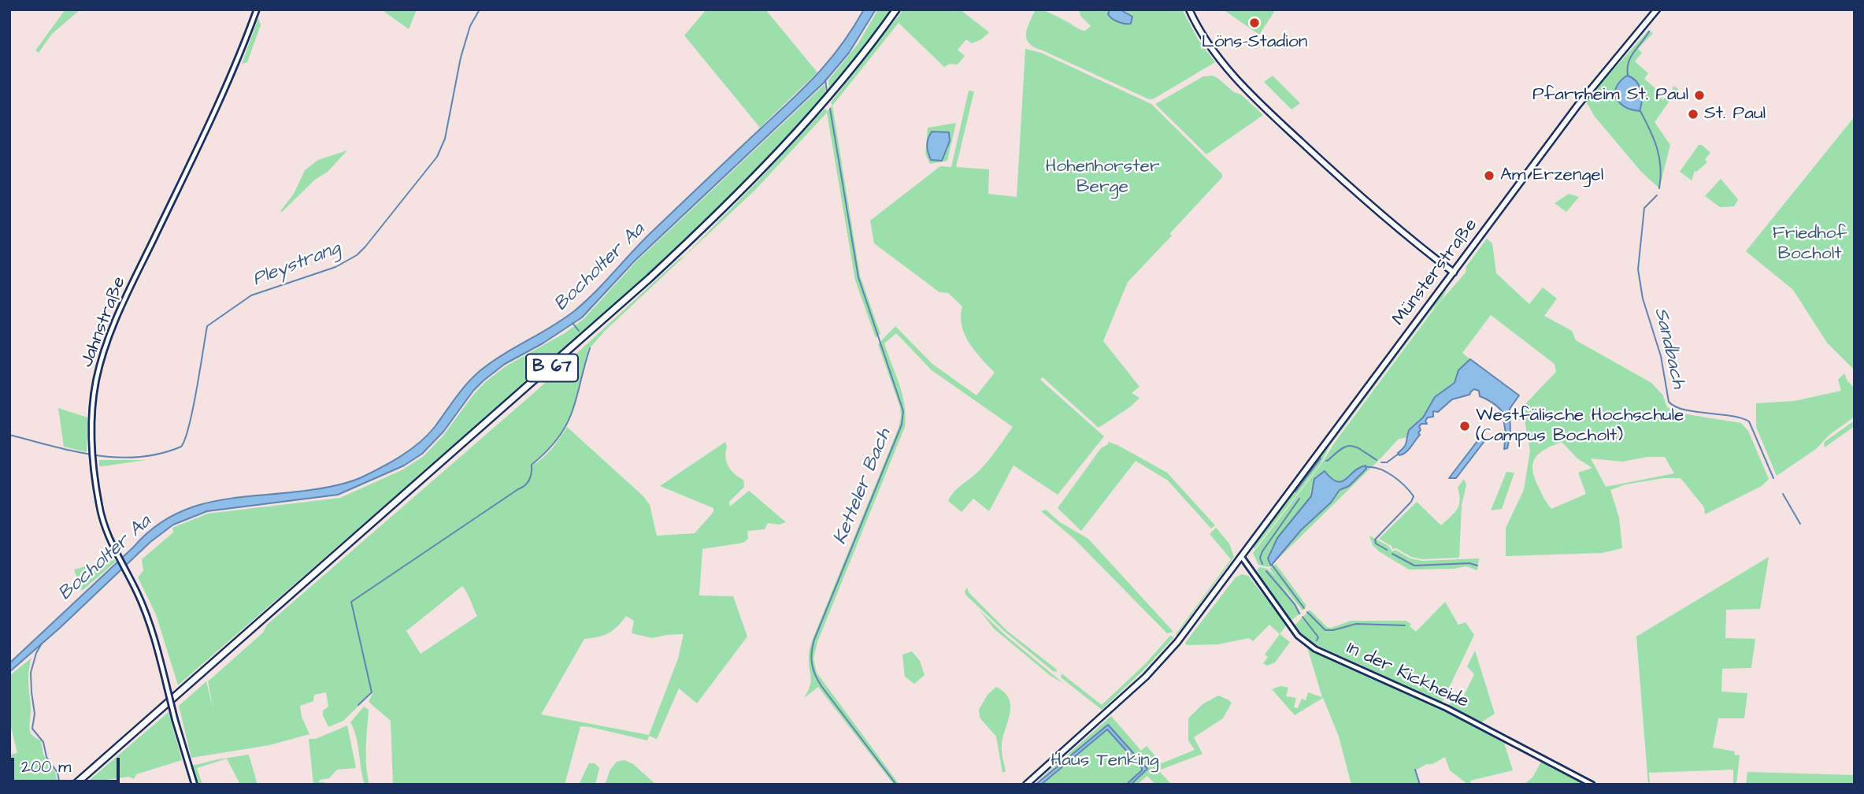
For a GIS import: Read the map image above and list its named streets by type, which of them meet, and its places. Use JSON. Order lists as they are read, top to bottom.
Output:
{
  "streets": {
    "highway": ["B 67"],
    "main road": ["Münsterstraße"],
    "street": ["Jahnstraße", "In der Kickheide"]
  },
  "crossings": [
    ["Münsterstraße", "In der Kickheide"]
  ],
  "water": [
    "Pleystrang",
    "Bocholter Aa",
    "Sandbach",
    "Ketteler Bach"
  ],
  "parks": ["Hohenhorster Berge", "Friedhof Bocholt", "Haus Tenking"],
  "places": [
    "Löns-Stadion",
    "Pfarrheim St. Paul",
    "St. Paul",
    "Am Erzengel",
    "Westfälische Hochschule (Campus Bocholt)"
  ],
  "scale_bar": "200 m"
}
